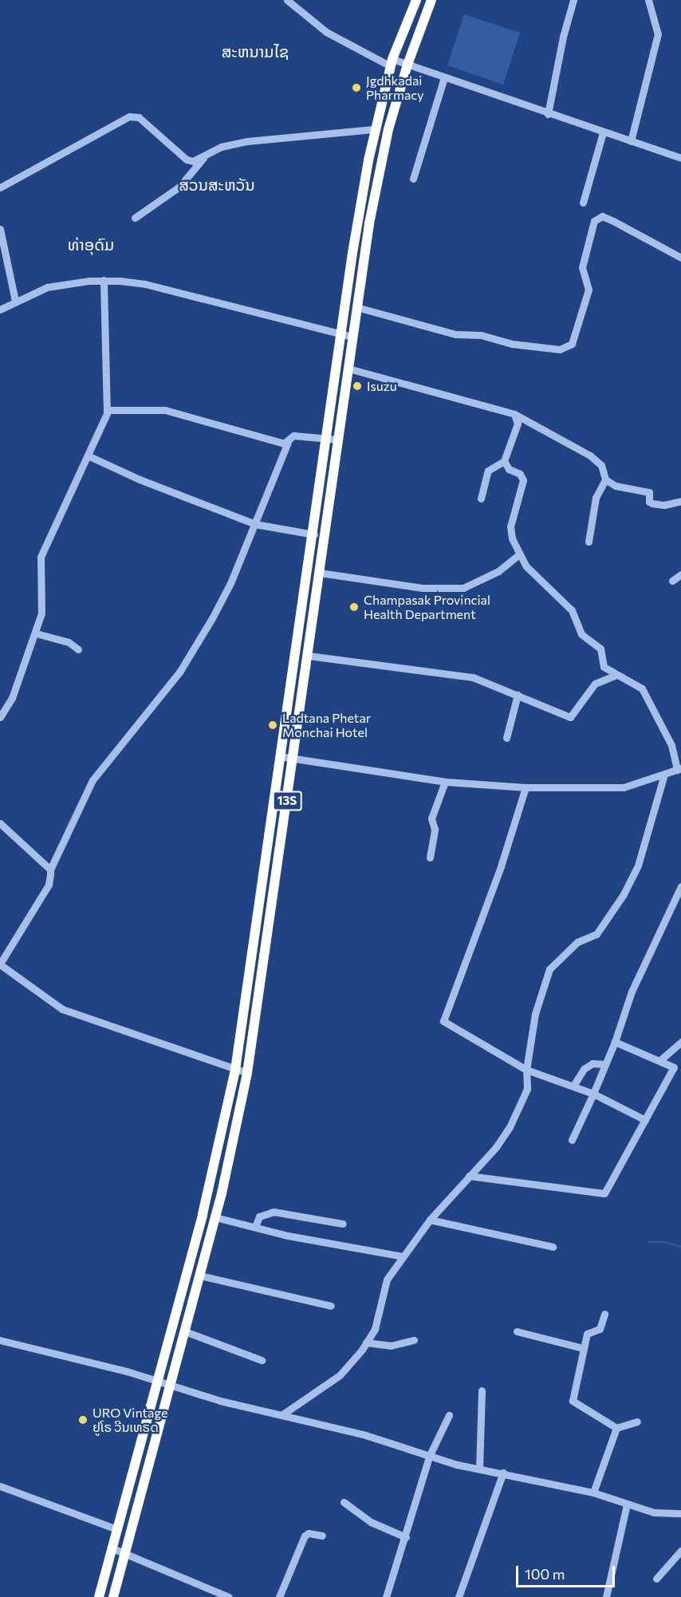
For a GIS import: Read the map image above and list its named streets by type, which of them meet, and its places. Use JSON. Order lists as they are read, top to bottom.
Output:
{
  "streets": {
    "highway": ["13S"]
  },
  "districts": ["ສະຫນາມໄຊ", "ສວນສະຫວັນ", "ທ່າອຸດົມ"],
  "places": [
    "Jgdhkadai Pharmacy",
    "Isuzu",
    "Champasak Provincial Health Department",
    "Ladtana Phetar Monchai Hotel",
    "URO Vintage ຢູໂຣ ວີນເທຣດ"
  ],
  "scale_bar": "100 m"
}
